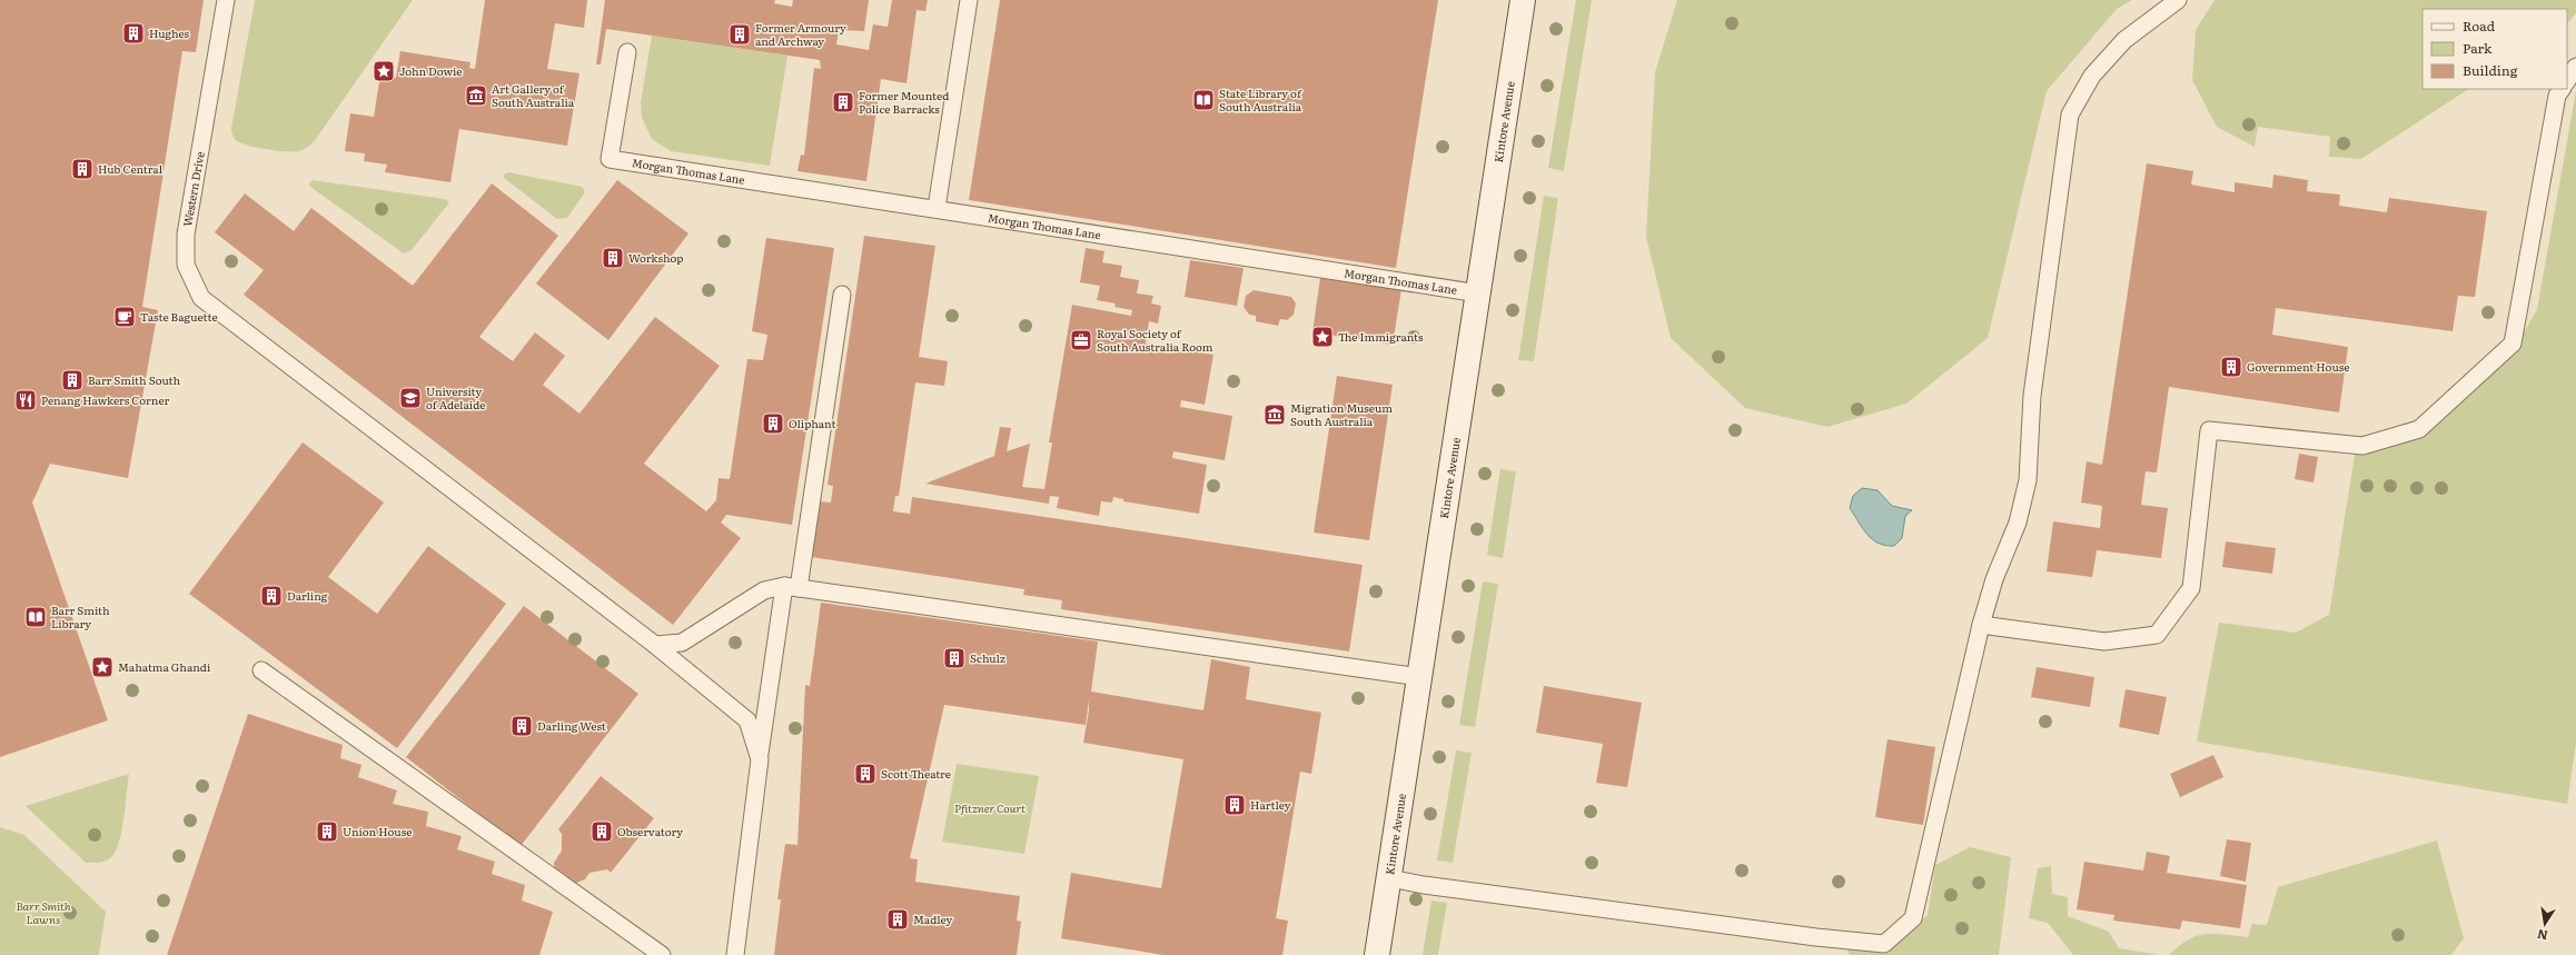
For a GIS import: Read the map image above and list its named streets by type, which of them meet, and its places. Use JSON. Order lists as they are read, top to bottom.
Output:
{
  "streets": {
    "street": ["Kintore Avenue"],
    "lane": ["Morgan Thomas Lane", "Western Drive"]
  },
  "crossings": [
    ["Kintore Avenue", "Morgan Thomas Lane"]
  ],
  "parks": ["Pfitzner Court", "Barr Smith Lawns"],
  "places": {
    "building": [
      "Hughes",
      "Former Armoury and Archway",
      "Former Mounted Police Barracks",
      "Hub Central",
      "Workshop",
      "Government House",
      "Barr Smith South",
      "Oliphant",
      "Darling",
      "Schulz",
      "Darling West",
      "Scott Theatre",
      "Hartley",
      "Union House",
      "Observatory",
      "Madley"
    ],
    "place": ["John Dowie", "The Immigrants", "Mahatma Ghandi"],
    "museum": ["Art Gallery of South Australia", "Migration Museum South Australia"],
    "library": ["State Library of South Australia", "Barr Smith Library"],
    "cafe": ["Taste Baguette"],
    "office": ["Royal Society of South Australia Room"],
    "school or university": ["University of Adelaide"],
    "restaurant": ["Penang Hawkers Corner"]
  },
  "legend": ["Road", "Park", "Building"],
  "north": "bottom"
}
